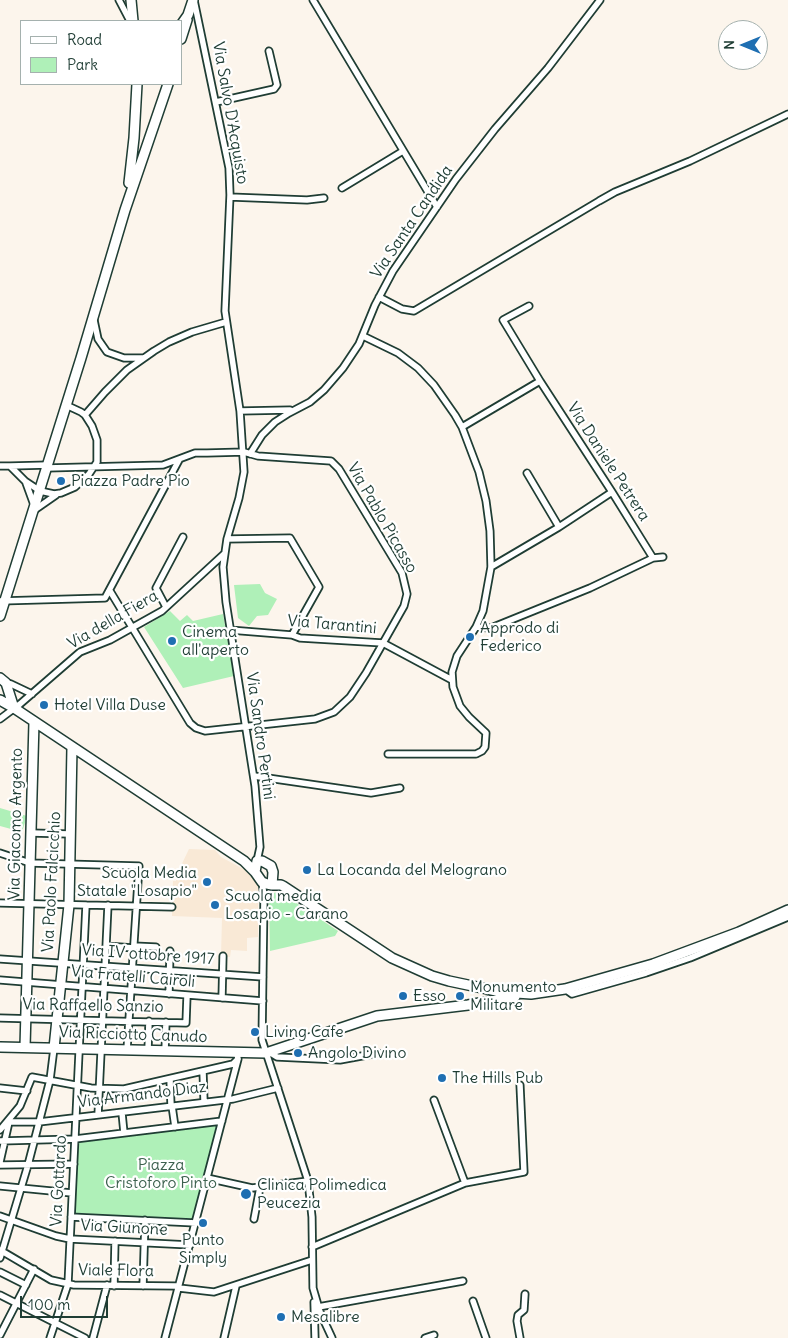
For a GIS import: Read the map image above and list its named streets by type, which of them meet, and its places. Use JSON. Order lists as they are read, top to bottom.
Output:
{
  "streets": {
    "main road": ["Via Giacomo Argento", "Via Paolo Falcicchio", "Via Ricciotto Canudo"],
    "street": [
      "Via Salvo D'Acquisto",
      "Via Santa Candida",
      "Via Daniele Petrera",
      "Via Pablo Picasso",
      "Via della Fiera",
      "Via Tarantini",
      "Via Sandro Pertini",
      "Via IV ottobre 1917",
      "Via Fratelli Cairoli",
      "Via Raffaello Sanzio",
      "Via Armando Diaz",
      "Via Gottardo",
      "Via Giunone",
      "Viale Flora"
    ]
  },
  "crossings": [
    ["Via Salvo D'Acquisto", "Via Santa Candida"],
    ["Via Salvo D'Acquisto", "Via Pablo Picasso"],
    ["Via Salvo D'Acquisto", "Via Sandro Pertini"],
    ["Via Santa Candida", "Via Pablo Picasso"],
    ["Via Santa Candida", "Via Sandro Pertini"],
    ["Via Pablo Picasso", "Via della Fiera"],
    ["Via Pablo Picasso", "Via Tarantini"],
    ["Via Pablo Picasso", "Via Sandro Pertini"],
    ["Via della Fiera", "Via Tarantini"],
    ["Via della Fiera", "Via Sandro Pertini"],
    ["Via Tarantini", "Via Sandro Pertini"],
    ["Via Giacomo Argento", "Via IV ottobre 1917"],
    ["Via Giacomo Argento", "Via Fratelli Cairoli"],
    ["Via Giacomo Argento", "Via Raffaello Sanzio"],
    ["Via Giacomo Argento", "Via Ricciotto Canudo"],
    ["Via Paolo Falcicchio", "Via IV ottobre 1917"],
    ["Via Paolo Falcicchio", "Via Fratelli Cairoli"],
    ["Via Paolo Falcicchio", "Via Raffaello Sanzio"],
    ["Via Paolo Falcicchio", "Via Ricciotto Canudo"],
    ["Via IV ottobre 1917", "Via Gottardo"],
    ["Via Fratelli Cairoli", "Via Raffaello Sanzio"],
    ["Via Fratelli Cairoli", "Via Gottardo"],
    ["Via Raffaello Sanzio", "Via Gottardo"],
    ["Via Ricciotto Canudo", "Via Gottardo"],
    ["Via Armando Diaz", "Via Gottardo"],
    ["Via Gottardo", "Via Giunone"],
    ["Via Gottardo", "Viale Flora"]
  ],
  "parks": ["Piazza Cristoforo Pinto"],
  "places": [
    "Piazza Padre Pio",
    "Approdo di Federico",
    "Cinema all'aperto",
    "Hotel Villa Duse",
    "La Locanda del Melograno",
    "Scuola Media Statale \"Losapio\"",
    "Scuola media Losapio - Carano",
    "Esso",
    "Monumento Militare",
    "Living Cafe",
    "Angolo Divino",
    "The Hills Pub",
    "Clinica Polimedica Peucezia",
    "Punto Simply",
    "Mesalibre"
  ],
  "legend": ["Road", "Park"],
  "scale_bar": "100 m",
  "north": "left"
}
